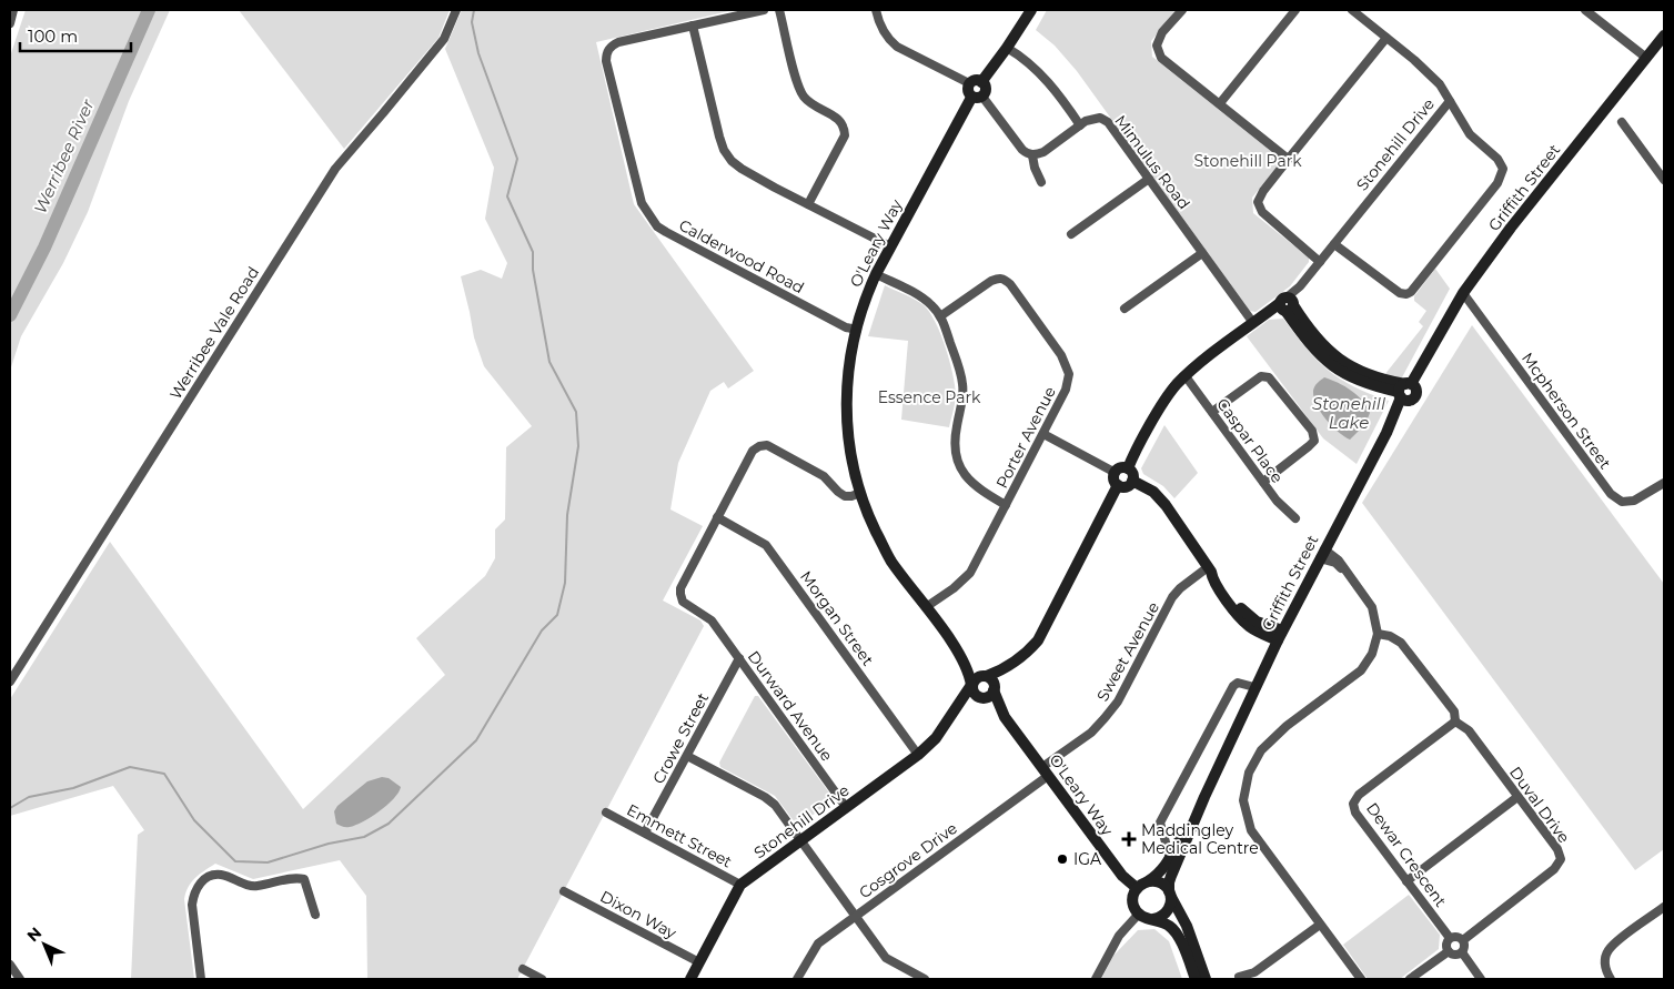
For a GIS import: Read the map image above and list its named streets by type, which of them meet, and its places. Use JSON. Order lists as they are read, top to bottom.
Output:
{
  "streets": {
    "street": [
      "Stonehill Drive",
      "Mimulus Road",
      "Griffith Street",
      "O'Leary Way",
      "Calderwood Road",
      "Werribee Vale Road",
      "Mcpherson Street",
      "Porter Avenue",
      "Caspar Place",
      "Morgan Street",
      "Sweet Avenue",
      "Durward Avenue",
      "Crowe Street",
      "Duval Drive",
      "Emmett Street",
      "Dewar Crescent",
      "Cosgrove Drive",
      "Dixon Way"
    ]
  },
  "crossings": [
    ["Stonehill Drive", "Morgan Street"],
    ["Stonehill Drive", "Durward Avenue"],
    ["Stonehill Drive", "Emmett Street"],
    ["Stonehill Drive", "Dixon Way"],
    ["Griffith Street", "O'Leary Way"],
    ["Griffith Street", "Mcpherson Street"],
    ["O'Leary Way", "Calderwood Road"],
    ["O'Leary Way", "Porter Avenue"],
    ["O'Leary Way", "Sweet Avenue"],
    ["O'Leary Way", "Cosgrove Drive"],
    ["Morgan Street", "Durward Avenue"],
    ["Sweet Avenue", "Cosgrove Drive"],
    ["Durward Avenue", "Crowe Street"],
    ["Crowe Street", "Emmett Street"],
    ["Duval Drive", "Dewar Crescent"]
  ],
  "water": ["Werribee River", "Stonehill Lake"],
  "parks": ["Stonehill Park", "Essence Park"],
  "places": {
    "health": ["Maddingley Medical Centre"],
    "other": ["IGA"]
  },
  "scale_bar": "100 m",
  "north": "top left"
}
